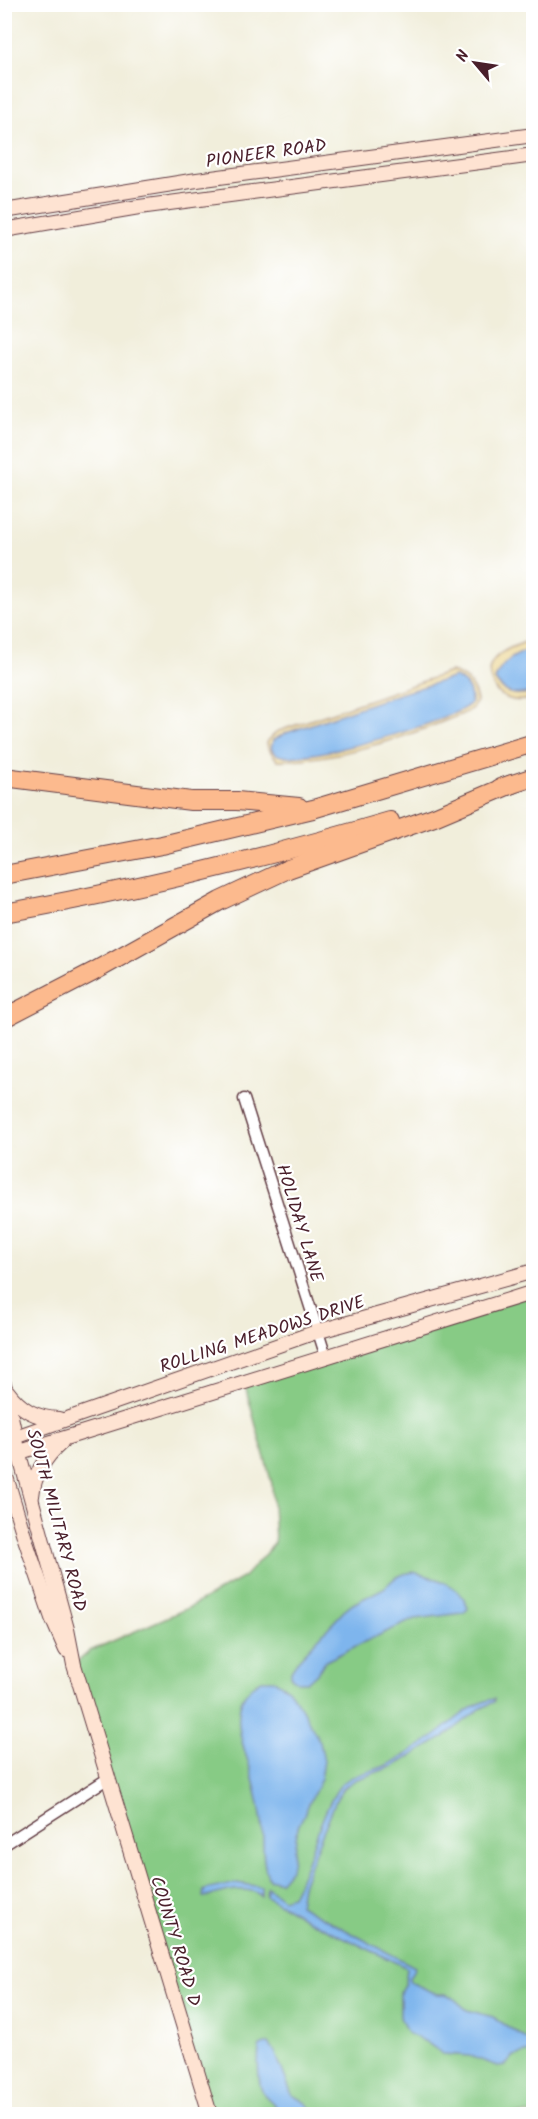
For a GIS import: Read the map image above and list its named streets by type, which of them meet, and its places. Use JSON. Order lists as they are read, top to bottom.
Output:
{
  "streets": {
    "main road": [
      "PIONEER ROAD",
      "ROLLING MEADOWS DRIVE",
      "SOUTH MILITARY ROAD",
      "COUNTY ROAD D"
    ],
    "street": ["HOLIDAY LANE"]
  },
  "crossings": [
    ["HOLIDAY LANE", "ROLLING MEADOWS DRIVE"],
    ["ROLLING MEADOWS DRIVE", "SOUTH MILITARY ROAD"],
    ["SOUTH MILITARY ROAD", "COUNTY ROAD D"]
  ],
  "north": "top left"
}
